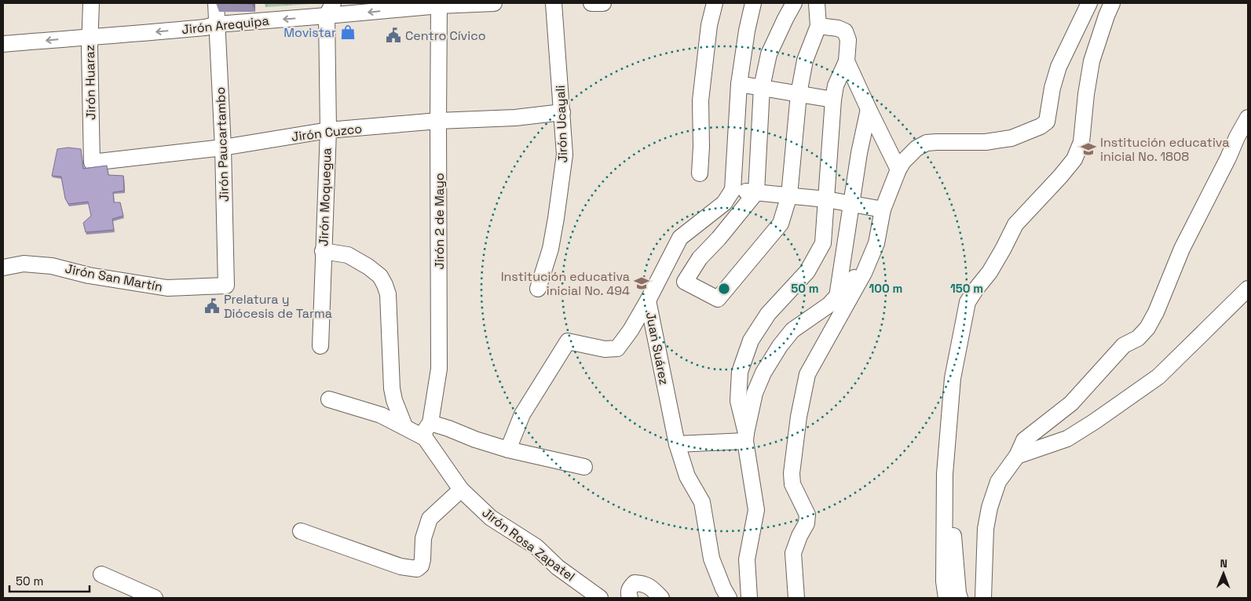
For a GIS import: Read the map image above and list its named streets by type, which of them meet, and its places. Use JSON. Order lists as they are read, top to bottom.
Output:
{
  "streets": {
    "street": [
      "Jirón Arequipa",
      "Jirón Huaraz",
      "Jirón Ucayali",
      "Jirón Cuzco",
      "Jirón Paucartambo",
      "Jirón Moquegua",
      "Jirón 2 de Mayo",
      "Jirón San Martín",
      "Juan Suárez",
      "Jirón Rosa Zapatel"
    ]
  },
  "crossings": [
    ["Jirón Arequipa", "Jirón Huaraz"],
    ["Jirón Arequipa", "Jirón Paucartambo"],
    ["Jirón Arequipa", "Jirón Moquegua"],
    ["Jirón Arequipa", "Jirón 2 de Mayo"],
    ["Jirón Huaraz", "Jirón Cuzco"],
    ["Jirón Ucayali", "Jirón Cuzco"],
    ["Jirón Cuzco", "Jirón Paucartambo"],
    ["Jirón Cuzco", "Jirón Moquegua"],
    ["Jirón Cuzco", "Jirón 2 de Mayo"],
    ["Jirón Paucartambo", "Jirón San Martín"],
    ["Jirón 2 de Mayo", "Jirón Rosa Zapatel"]
  ],
  "one_way": ["Jirón Arequipa"],
  "places": {
    "shop": ["Movistar"],
    "public building": ["Centro Cívico", "Prelatura y Diócesis de Tarma"],
    "school or university": ["Institución educativa inicial No. 1808", "Institución educativa inicial No. 494"]
  },
  "scale_bar": "50 m",
  "north": "top",
  "rings": ["50 m", "100 m", "150 m"]
}
